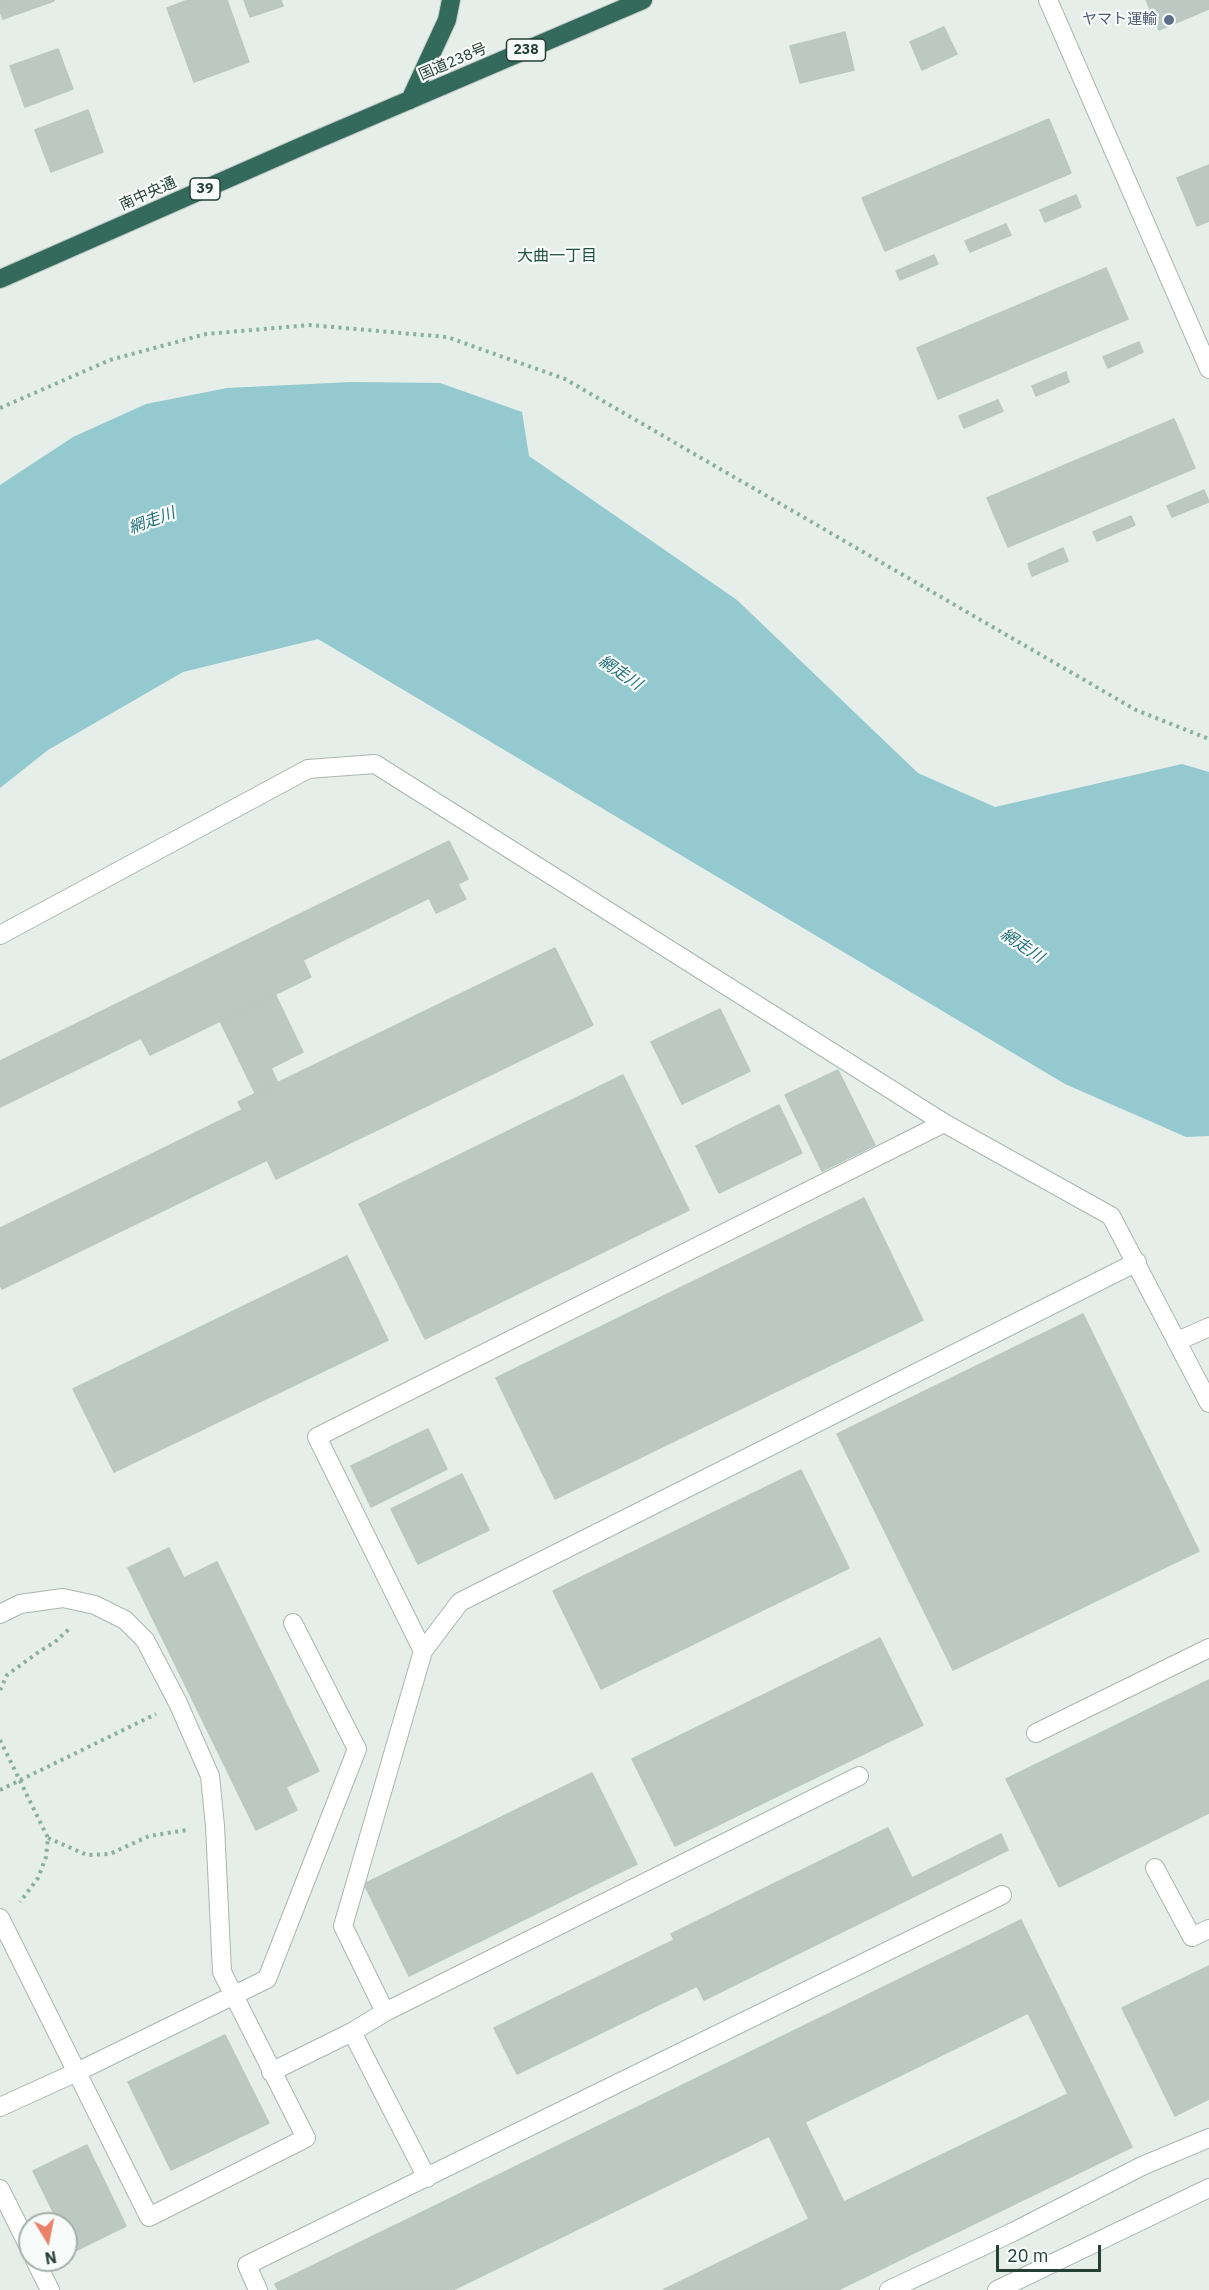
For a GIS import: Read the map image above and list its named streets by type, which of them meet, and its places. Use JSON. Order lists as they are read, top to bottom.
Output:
{
  "streets": {
    "highway": [
      "238",
      "国道238号",
      "39",
      "南中央通"
    ]
  },
  "crossings": [
    ["国道238号", "南中央通"]
  ],
  "districts": ["大曲一丁目"],
  "water": ["網走川"],
  "places": ["ヤマト運輸"],
  "scale_bar": "20 m",
  "north": "bottom"
}
